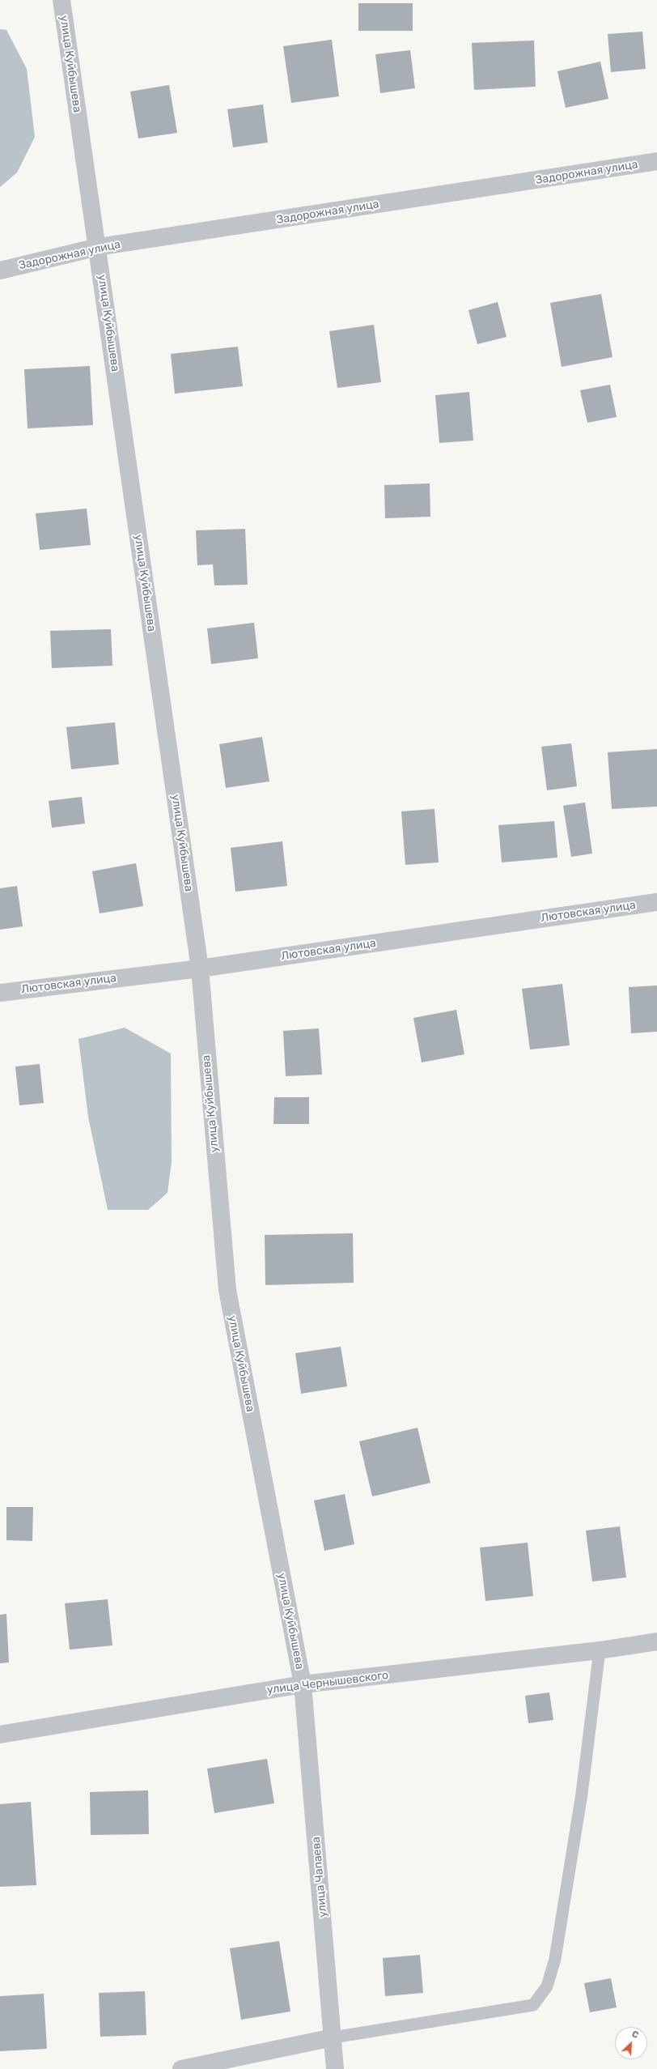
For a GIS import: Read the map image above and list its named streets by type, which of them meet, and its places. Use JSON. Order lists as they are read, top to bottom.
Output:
{
  "streets": {
    "street": [
      "улица Куйбышева",
      "Задорожная улица",
      "Лютовская улица",
      "улица Чернышевского",
      "улица Чапаева"
    ]
  },
  "crossings": [
    ["улица Куйбышева", "Задорожная улица"],
    ["улица Куйбышева", "Лютовская улица"],
    ["улица Куйбышева", "улица Чернышевского"],
    ["улица Куйбышева", "улица Чапаева"],
    ["улица Чернышевского", "улица Чапаева"]
  ],
  "north": "top right"
}
